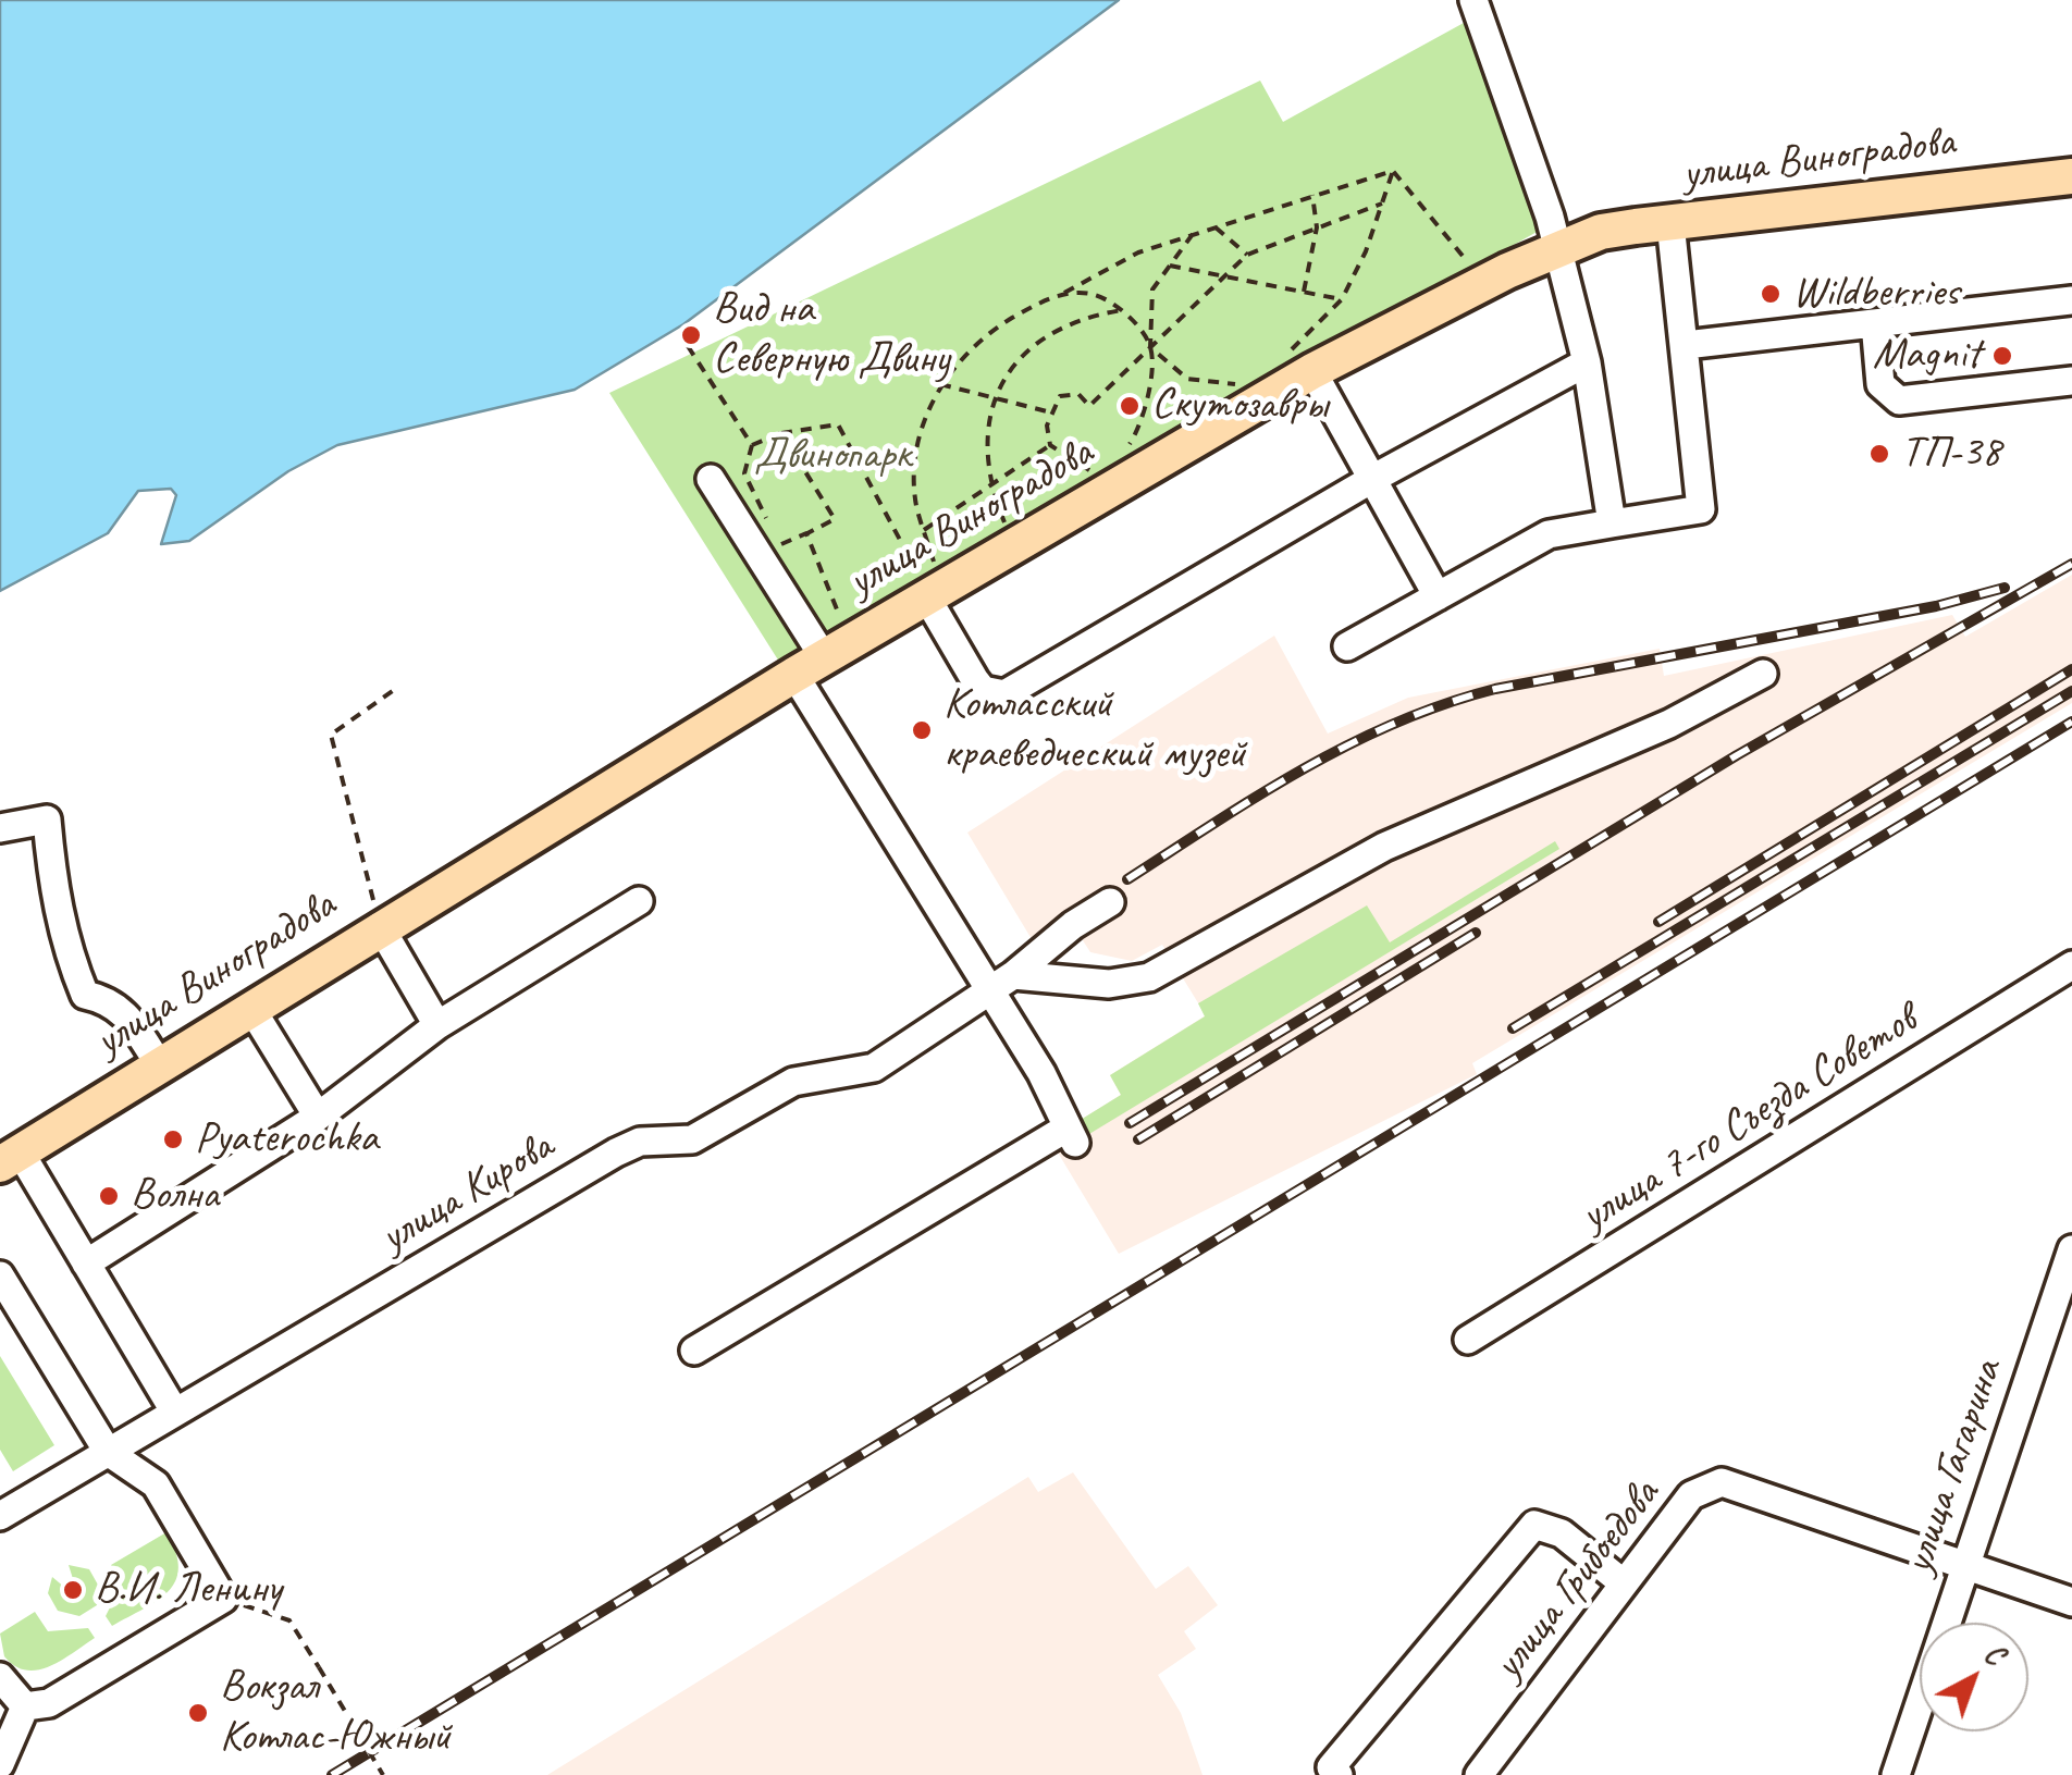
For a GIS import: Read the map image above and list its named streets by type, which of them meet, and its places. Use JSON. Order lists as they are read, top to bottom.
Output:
{
  "streets": {
    "main road": ["улица Виноградова"],
    "street": [
      "улица 7-го Съезда Советов",
      "улица Кирова",
      "улица Гагарина",
      "улица Грибоедова"
    ]
  },
  "crossings": [
    ["улица Гагарина", "улица Грибоедова"]
  ],
  "parks": ["Двинопарк"],
  "places": [
    "Wildberries",
    "Вид на Северную Двину",
    "Magnit",
    "Скутозавры",
    "ТП-38",
    "Котласский краеведческий музей",
    "Pyaterochka",
    "Волна",
    "В.И. Ленину",
    "Вокзал Котлас-Южный"
  ],
  "north": "top right"
}
